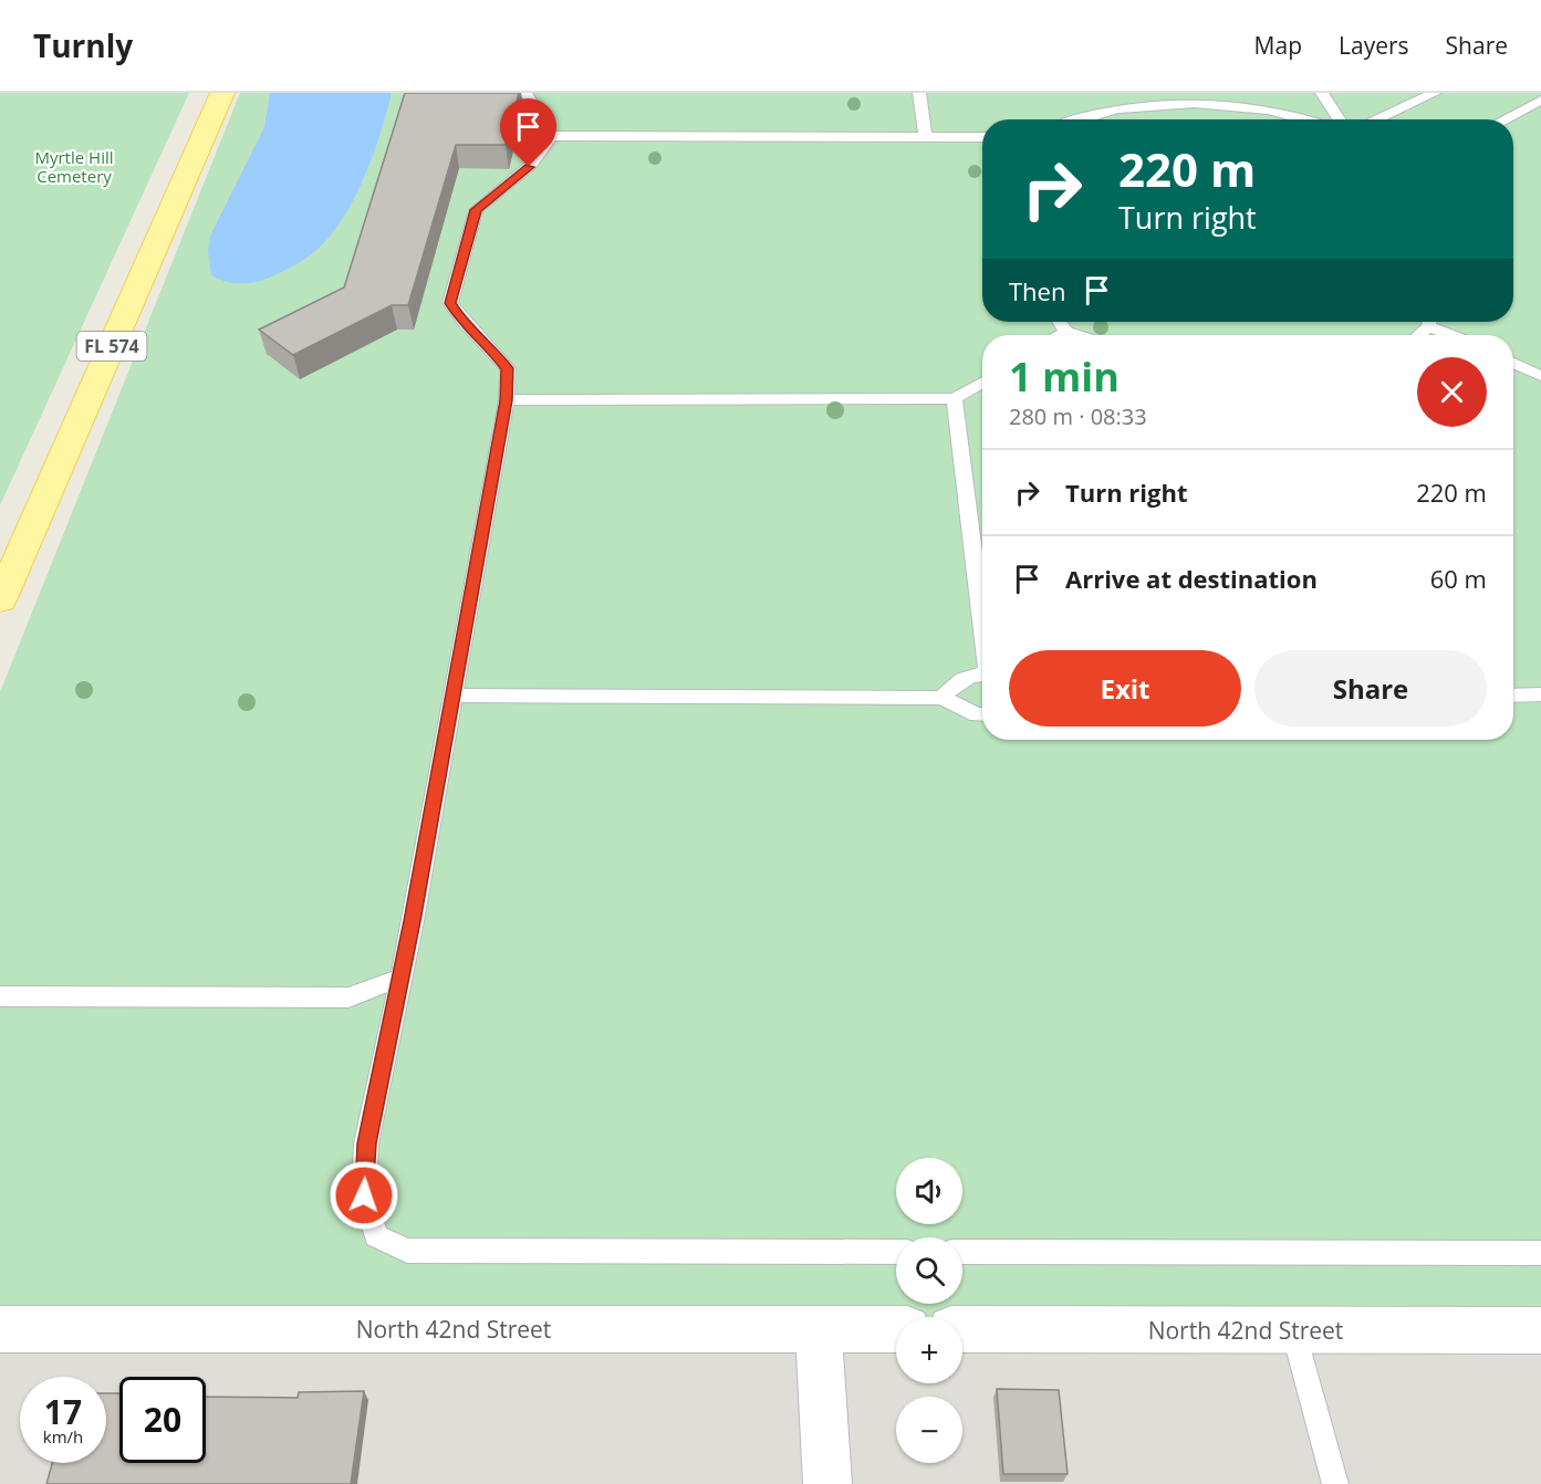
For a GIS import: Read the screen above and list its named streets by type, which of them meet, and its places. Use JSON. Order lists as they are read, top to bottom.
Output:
{
  "streets": {
    "main road": ["FL 574"],
    "street": ["North 42nd Street"]
  },
  "parks": ["Myrtle Hill Cemetery"],
  "page": {
    "header": "Turnly",
    "nav": ["Map", "Layers", "Share"],
    "turn": ["220 m", "Turn right"],
    "then": "Then",
    "heading": ["1 min", "280 m · 08:33"],
    "list": [
      {
        "name": "Turn right",
        "value": "220 m"
      },
      {
        "name": "Arrive at destination",
        "value": "60 m"
      }
    ],
    "buttons": ["Exit", "Share"],
    "map_buttons": ["+", "−"],
    "speed": "17 km/h",
    "limit": "20"
  }
}
